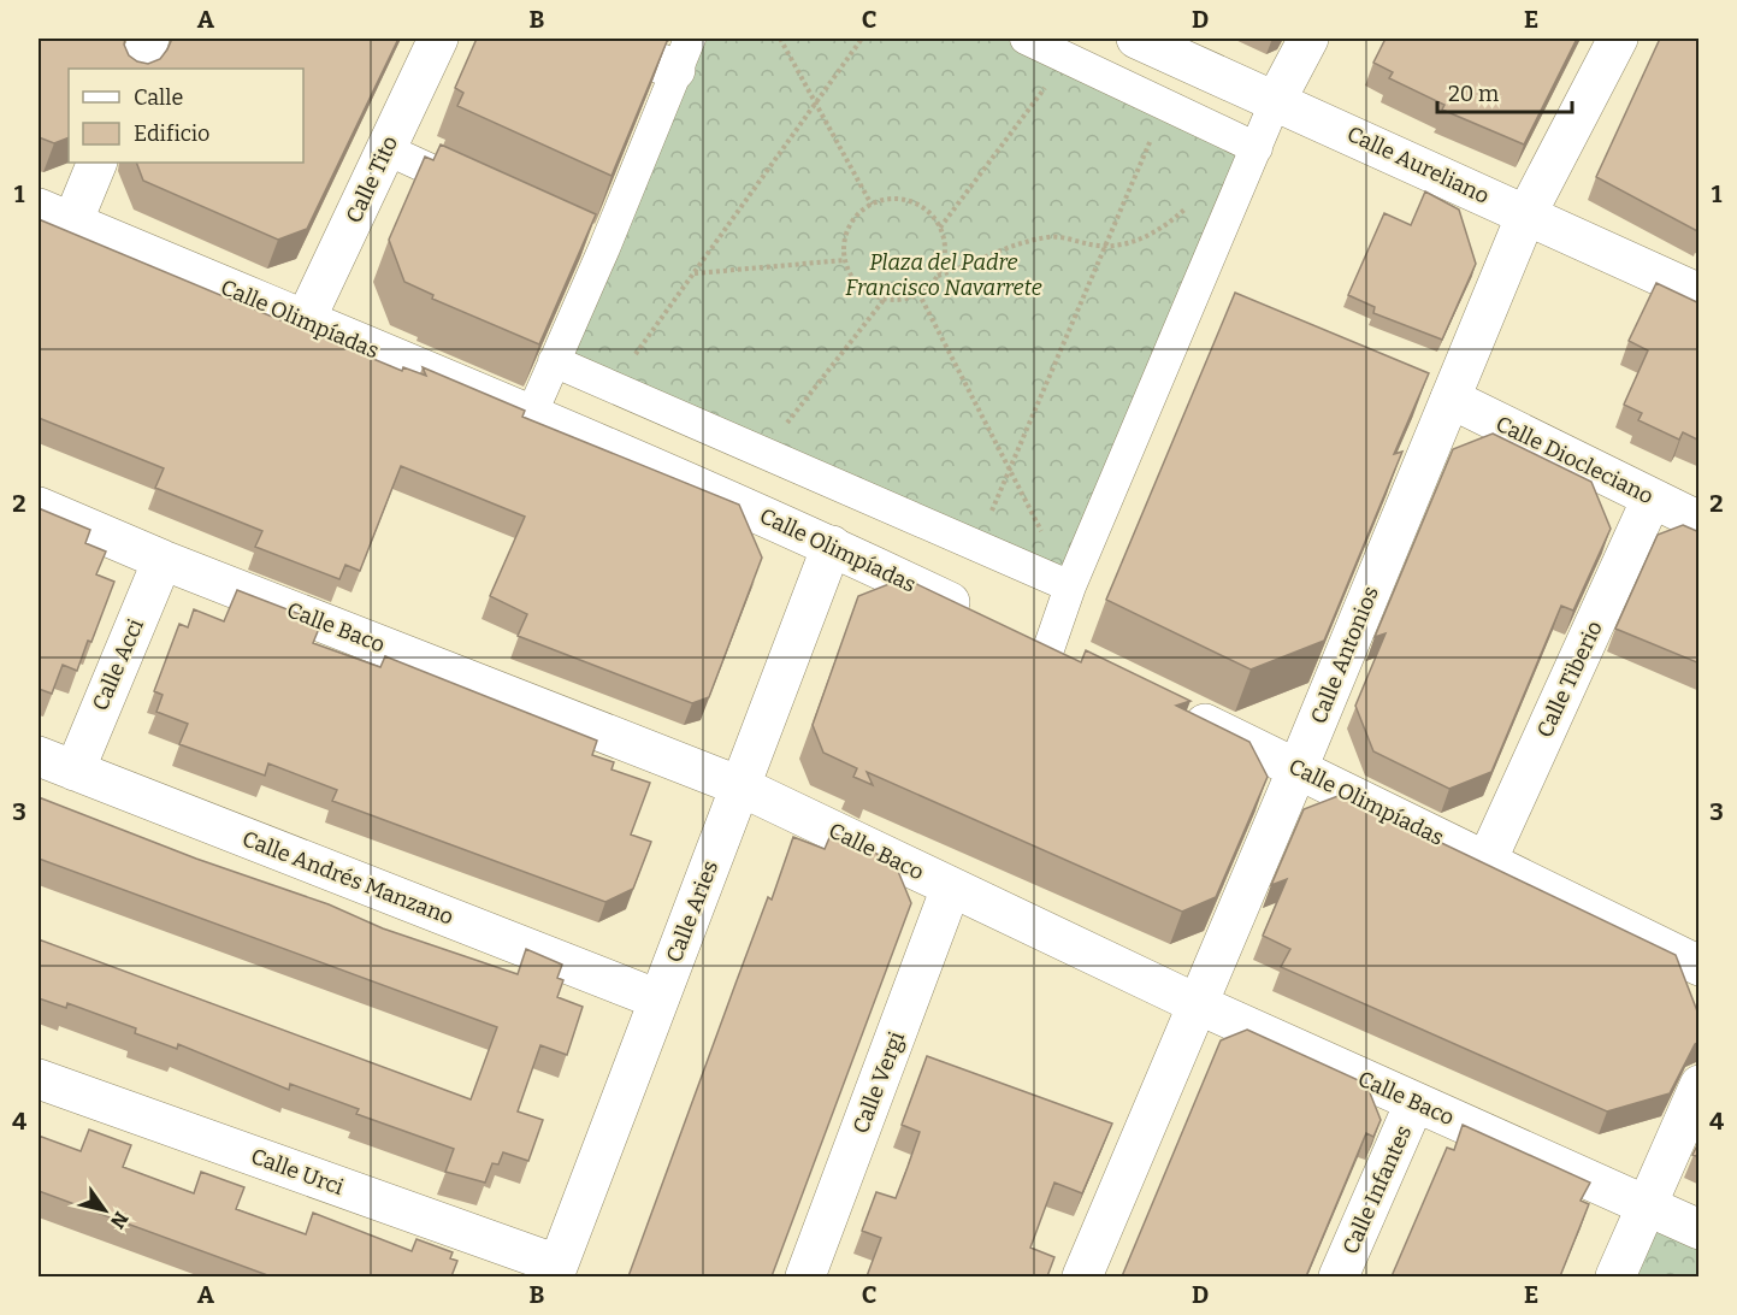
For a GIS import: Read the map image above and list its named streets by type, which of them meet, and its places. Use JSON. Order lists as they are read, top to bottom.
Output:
{
  "streets": {
    "street": [
      "Calle Aureliano",
      "Calle Tito",
      "Calle Olimpíadas",
      "Calle Diocleciano",
      "Calle Baco",
      "Calle Antonios",
      "Calle Acci",
      "Calle Tiberio",
      "Calle Andrés Manzano",
      "Calle Aries",
      "Calle Vergi",
      "Calle Urci",
      "Calle Infantes"
    ]
  },
  "crossings": [
    ["Calle Aureliano", "Calle Antonios"],
    ["Calle Tito", "Calle Olimpíadas"],
    ["Calle Olimpíadas", "Calle Antonios"],
    ["Calle Olimpíadas", "Calle Tiberio"],
    ["Calle Olimpíadas", "Calle Aries"],
    ["Calle Diocleciano", "Calle Antonios"],
    ["Calle Diocleciano", "Calle Tiberio"],
    ["Calle Baco", "Calle Antonios"],
    ["Calle Baco", "Calle Acci"],
    ["Calle Baco", "Calle Aries"],
    ["Calle Baco", "Calle Vergi"],
    ["Calle Baco", "Calle Infantes"],
    ["Calle Acci", "Calle Andrés Manzano"],
    ["Calle Andrés Manzano", "Calle Aries"],
    ["Calle Aries", "Calle Urci"]
  ],
  "parks": ["Plaza del Padre Francisco Navarrete"],
  "legend": ["Calle", "Edificio"],
  "scale_bar": "20 m",
  "north": "bottom right",
  "grid": {
    "columns": [
      "A",
      "B",
      "C",
      "D",
      "E"
    ],
    "rows": [
      "1",
      "2",
      "3",
      "4"
    ]
  }
}
